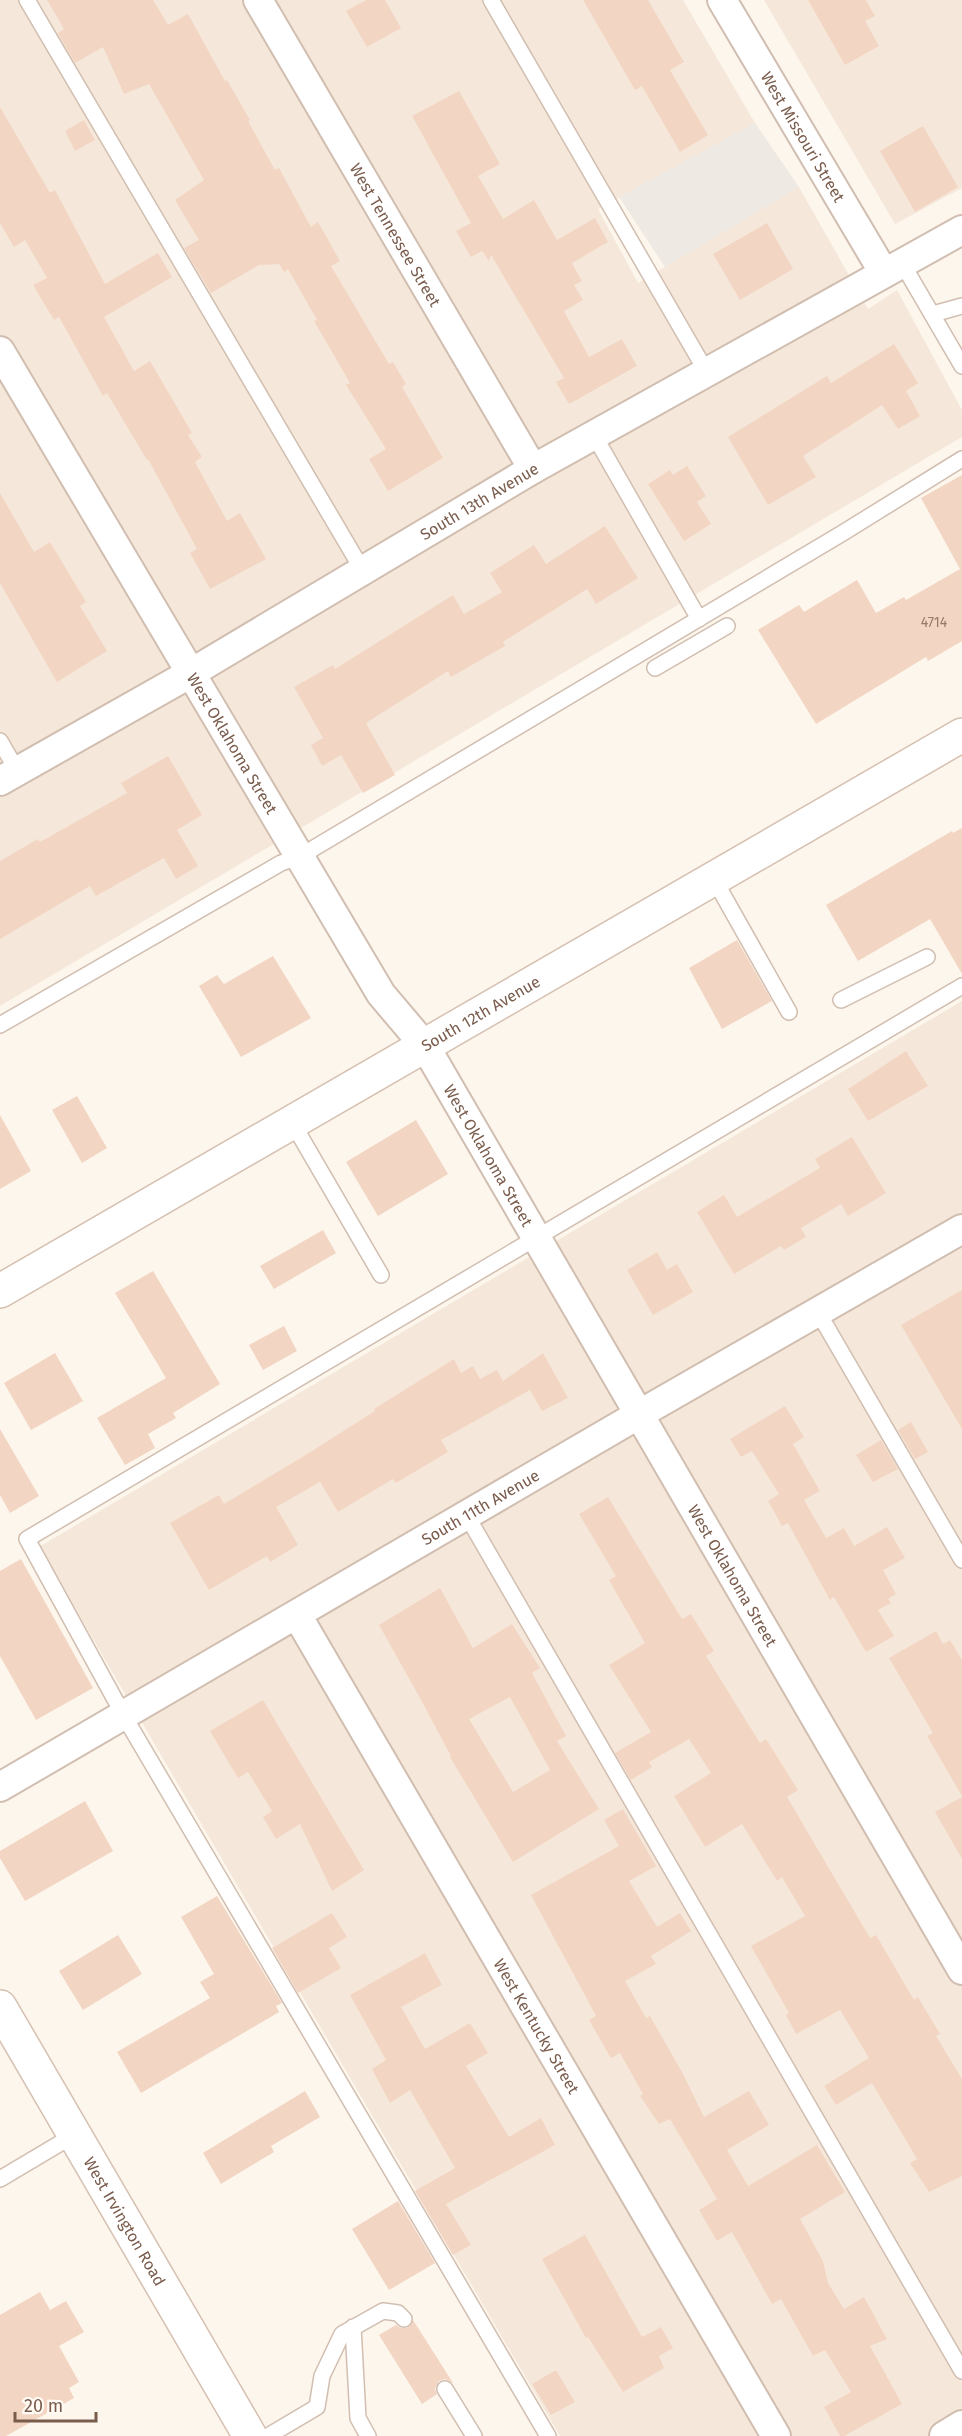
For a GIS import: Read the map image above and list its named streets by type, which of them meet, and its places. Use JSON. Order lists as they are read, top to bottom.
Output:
{
  "streets": {
    "main road": ["South 12th Avenue", "West Irvington Road"],
    "street": [
      "West Missouri Street",
      "West Tennessee Street",
      "South 13th Avenue",
      "West Oklahoma Street",
      "South 11th Avenue",
      "West Kentucky Street"
    ]
  },
  "crossings": [
    ["West Missouri Street", "South 13th Avenue"],
    ["West Tennessee Street", "South 13th Avenue"],
    ["South 13th Avenue", "West Oklahoma Street"],
    ["West Oklahoma Street", "South 12th Avenue"],
    ["West Oklahoma Street", "South 11th Avenue"],
    ["South 11th Avenue", "West Kentucky Street"]
  ],
  "house_numbers": ["4714"],
  "scale_bar": "20 m"
}
